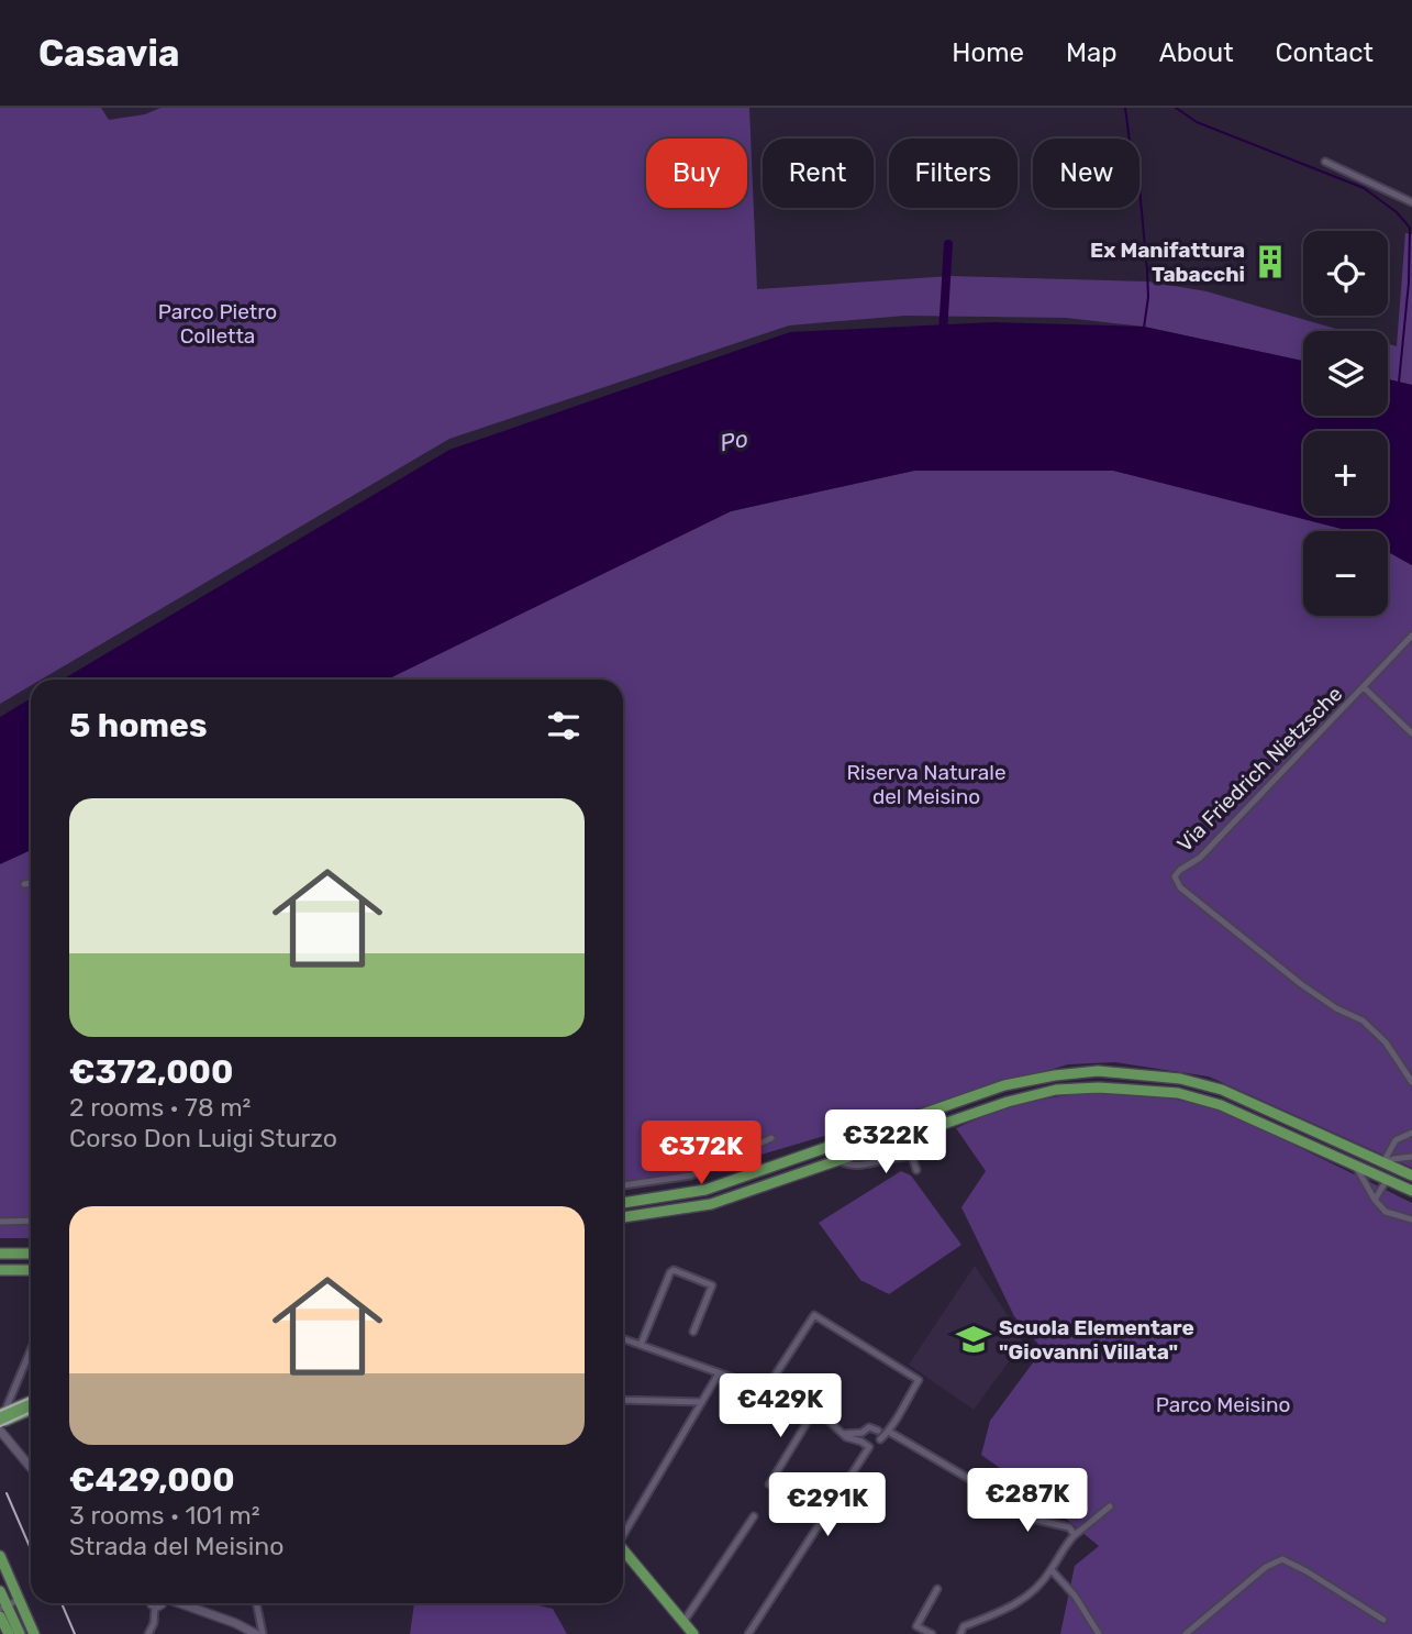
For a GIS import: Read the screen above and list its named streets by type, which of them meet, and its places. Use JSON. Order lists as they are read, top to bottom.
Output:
{
  "streets": {
    "street": ["Via Friedrich Nietzsche"]
  },
  "water": ["Po"],
  "parks": ["Parco Pietro Colletta", "Riserva Naturale del Meisino", "Parco Meisino"],
  "places": {
    "building": ["Ex Manifattura Tabacchi"],
    "school or university": ["Scuola Elementare \"Giovanni Villata\""]
  },
  "page": {
    "header": "Casavia",
    "nav": [
      "Home",
      "Map",
      "About",
      "Contact"
    ],
    "chip": [
      "Buy",
      "Rent",
      "Filters",
      "New"
    ],
    "map_buttons": ["+", "−"],
    "heading": "5 homes",
    "list": [
      {
        "name": "€372,000",
        "note": "2 rooms · 78 m² · Corso Don Luigi Sturzo"
      },
      {
        "name": "€429,000",
        "note": "3 rooms · 101 m² · Strada del Meisino"
      }
    ],
    "price": [
      "€322K",
      "€372K",
      "€429K",
      "€287K",
      "€291K"
    ]
  }
}
